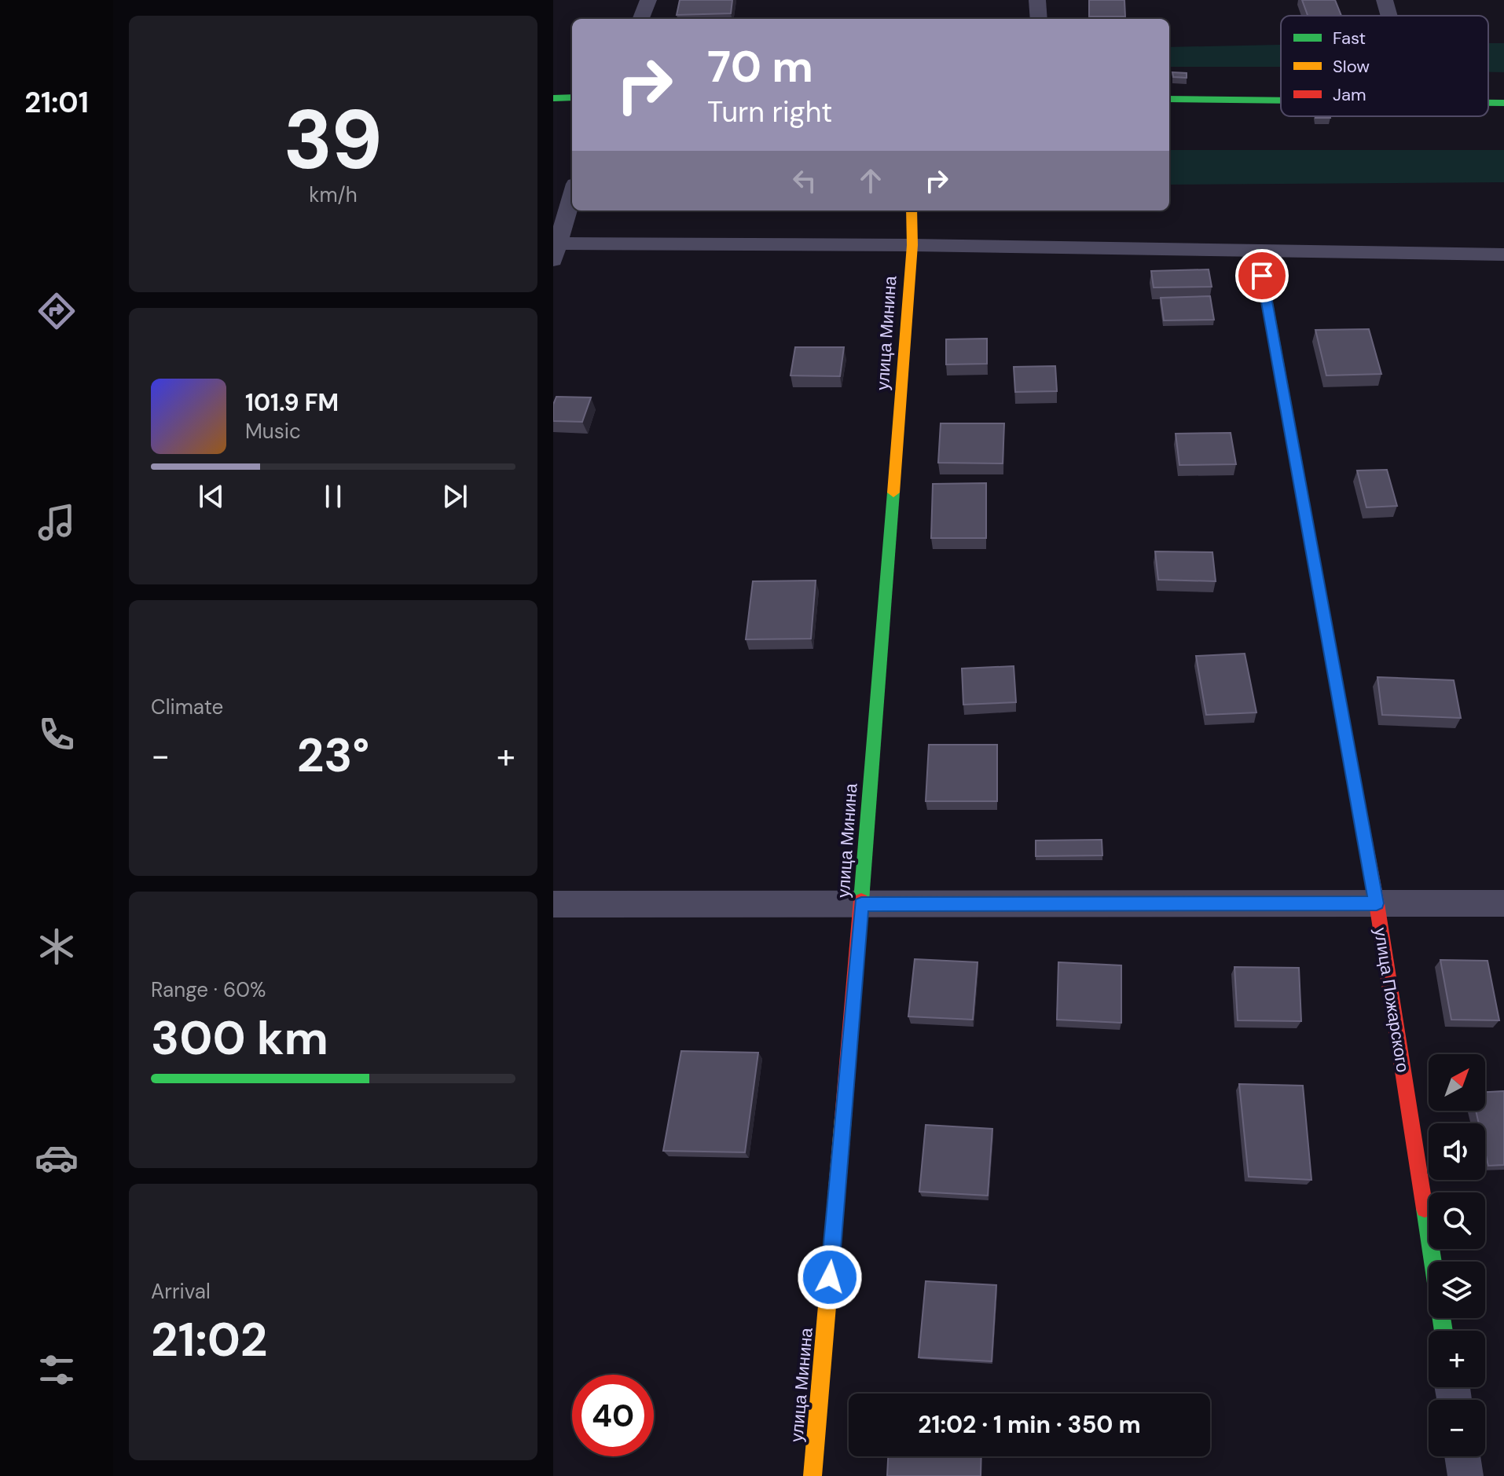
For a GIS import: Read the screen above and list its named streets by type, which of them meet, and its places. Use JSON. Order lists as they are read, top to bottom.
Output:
{
  "streets": {
    "street": ["улица Минина", "улица Пожарского"]
  },
  "legend": ["Fast", "Slow", "Jam"],
  "north": "top right",
  "page": {
    "tabs": "21:01",
    "tile": [
      ["39", "km/h"],
      "Climate",
      ["Range · 60%", "300 km"],
      ["Arrival", "21:02"]
    ],
    "turn": ["70 m", "Turn right"],
    "song": ["101.9 FM", "Music"],
    "heat": ["−", "23°", "+"],
    "map_buttons": ["+", "−"],
    "limit": "40",
    "trip": "21:02 · 1 min · 350 m"
  }
}
